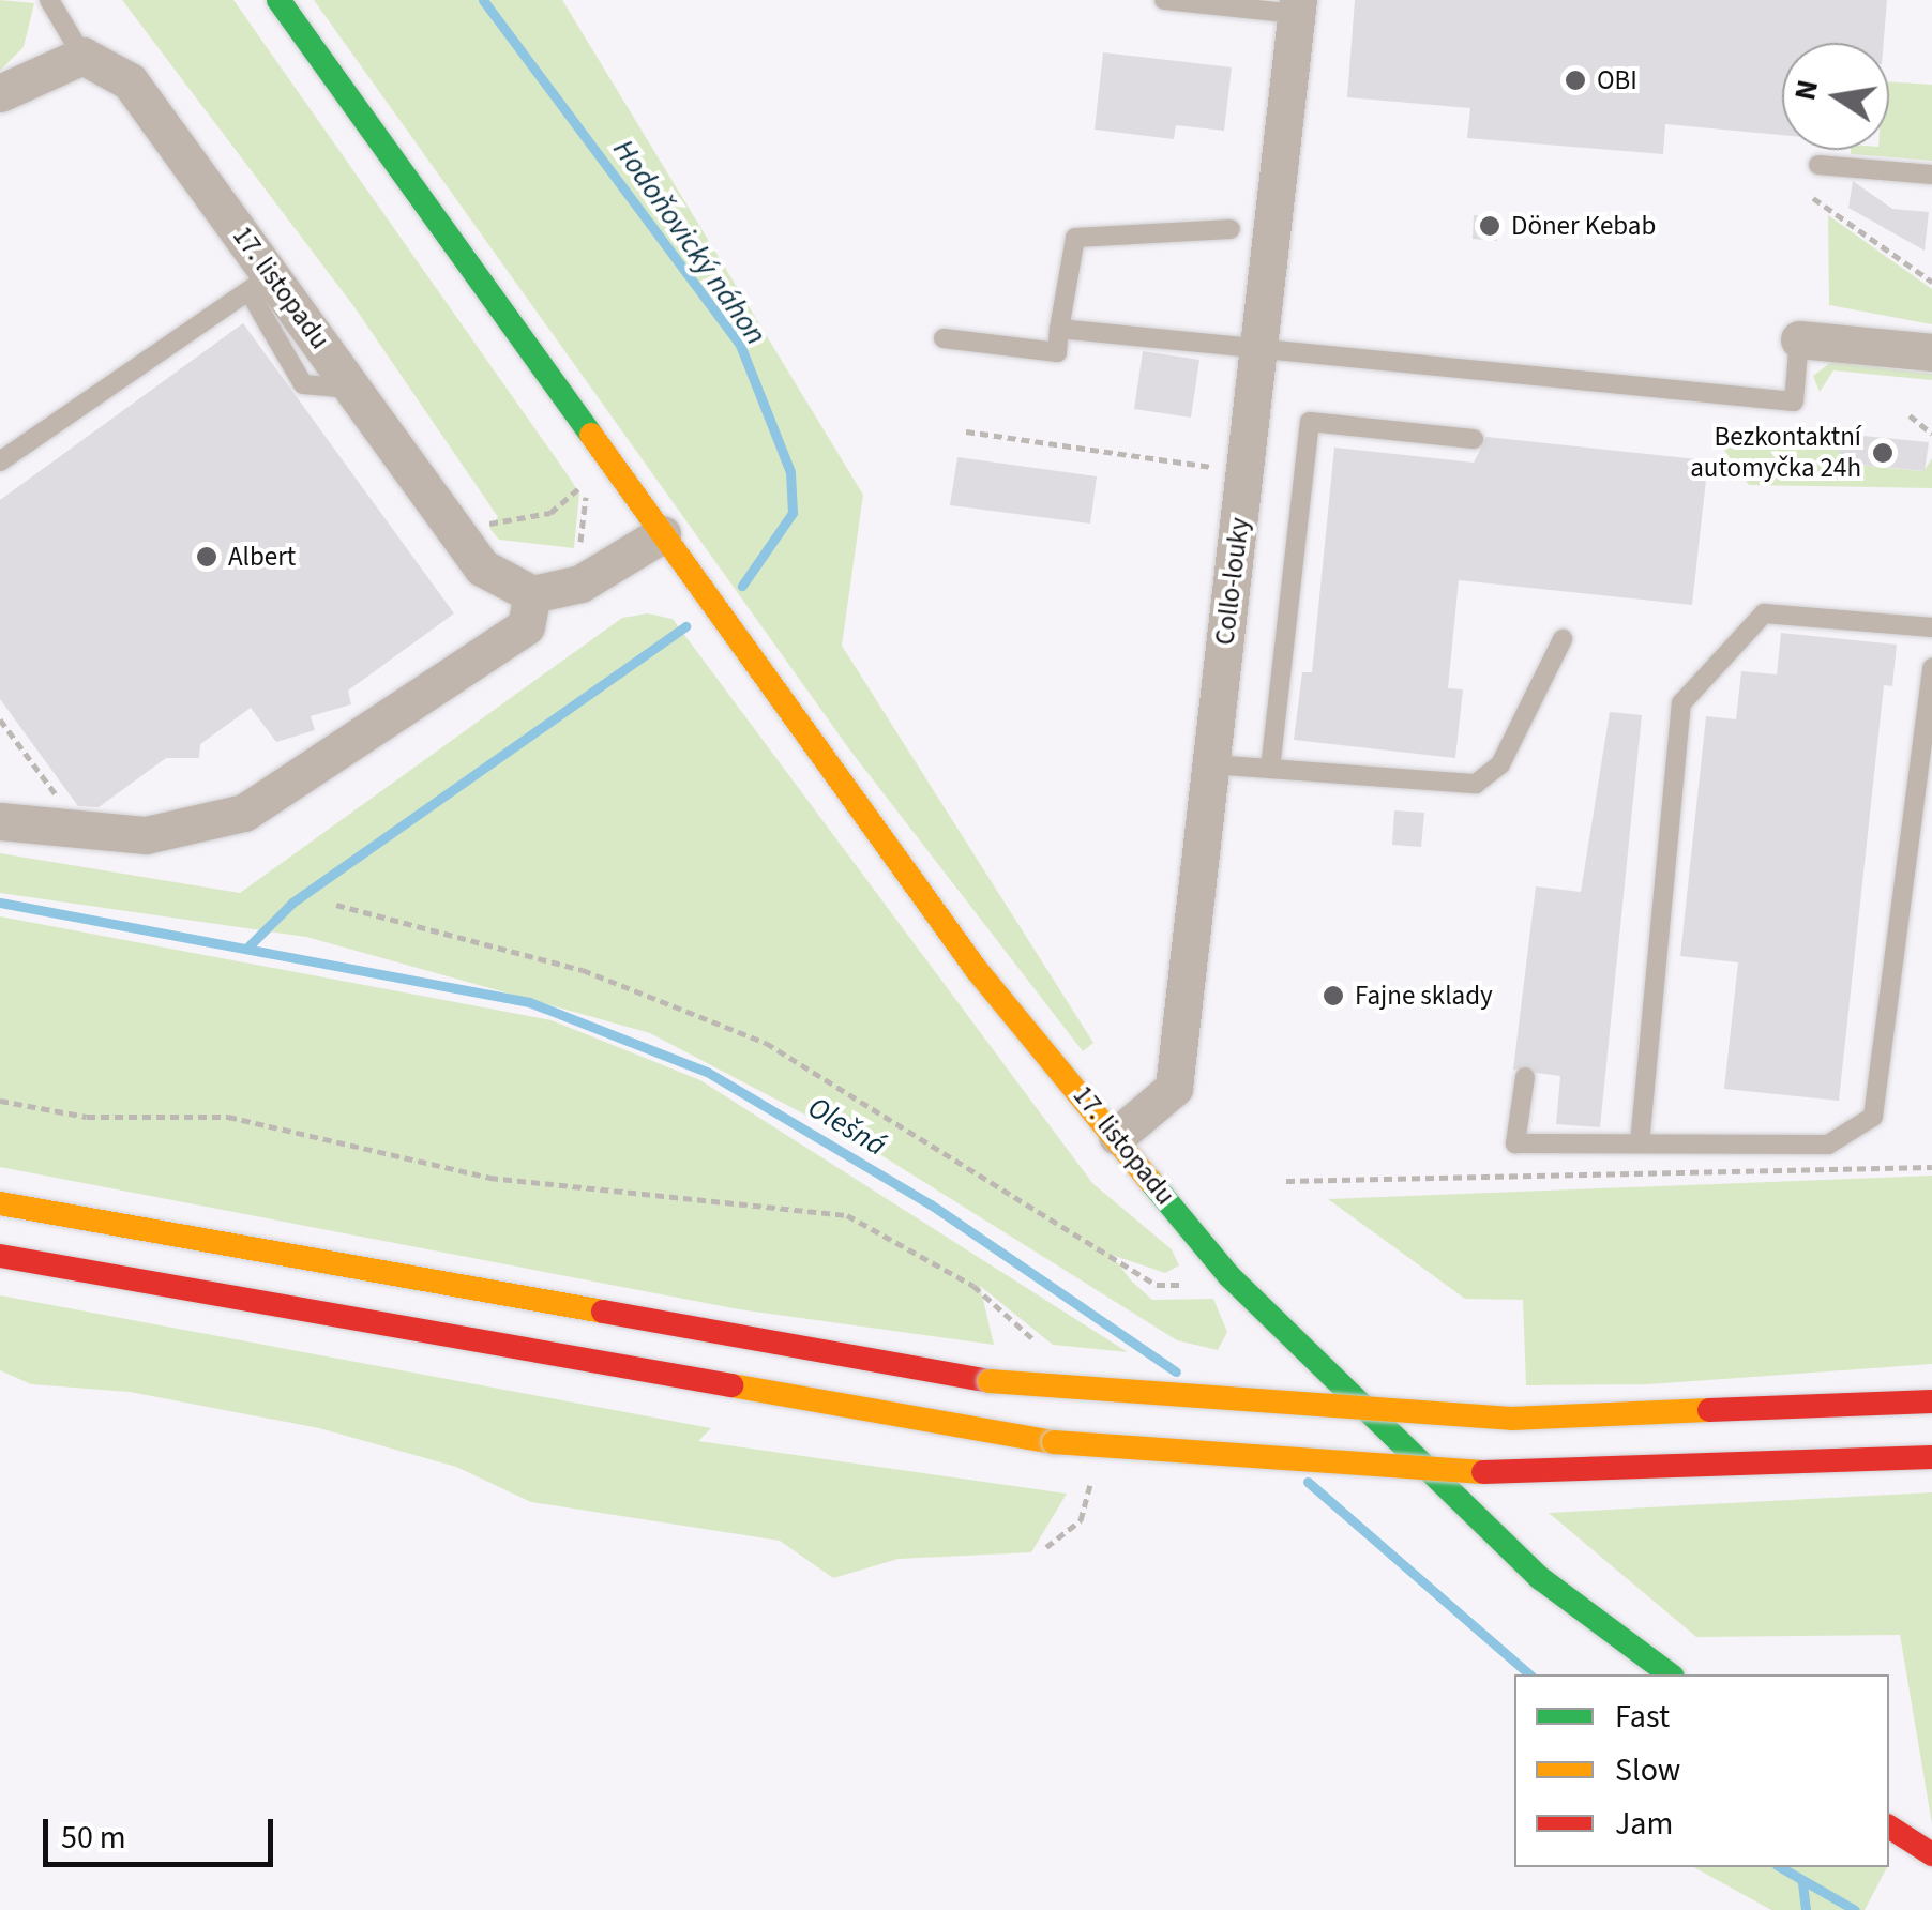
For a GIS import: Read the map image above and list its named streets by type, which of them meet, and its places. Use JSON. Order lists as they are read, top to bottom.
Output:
{
  "streets": {
    "main road": ["17. listopadu"],
    "street": ["Collo-louky"]
  },
  "crossings": [
    ["17. listopadu", "Collo-louky"]
  ],
  "water": ["Hodoňovický náhon", "Olešná"],
  "places": [
    "OBI",
    "Döner Kebab",
    "Bezkontaktní automyčka 24h",
    "Albert",
    "Fajne sklady"
  ],
  "legend": ["Fast", "Slow", "Jam"],
  "scale_bar": "50 m",
  "north": "left"
}
